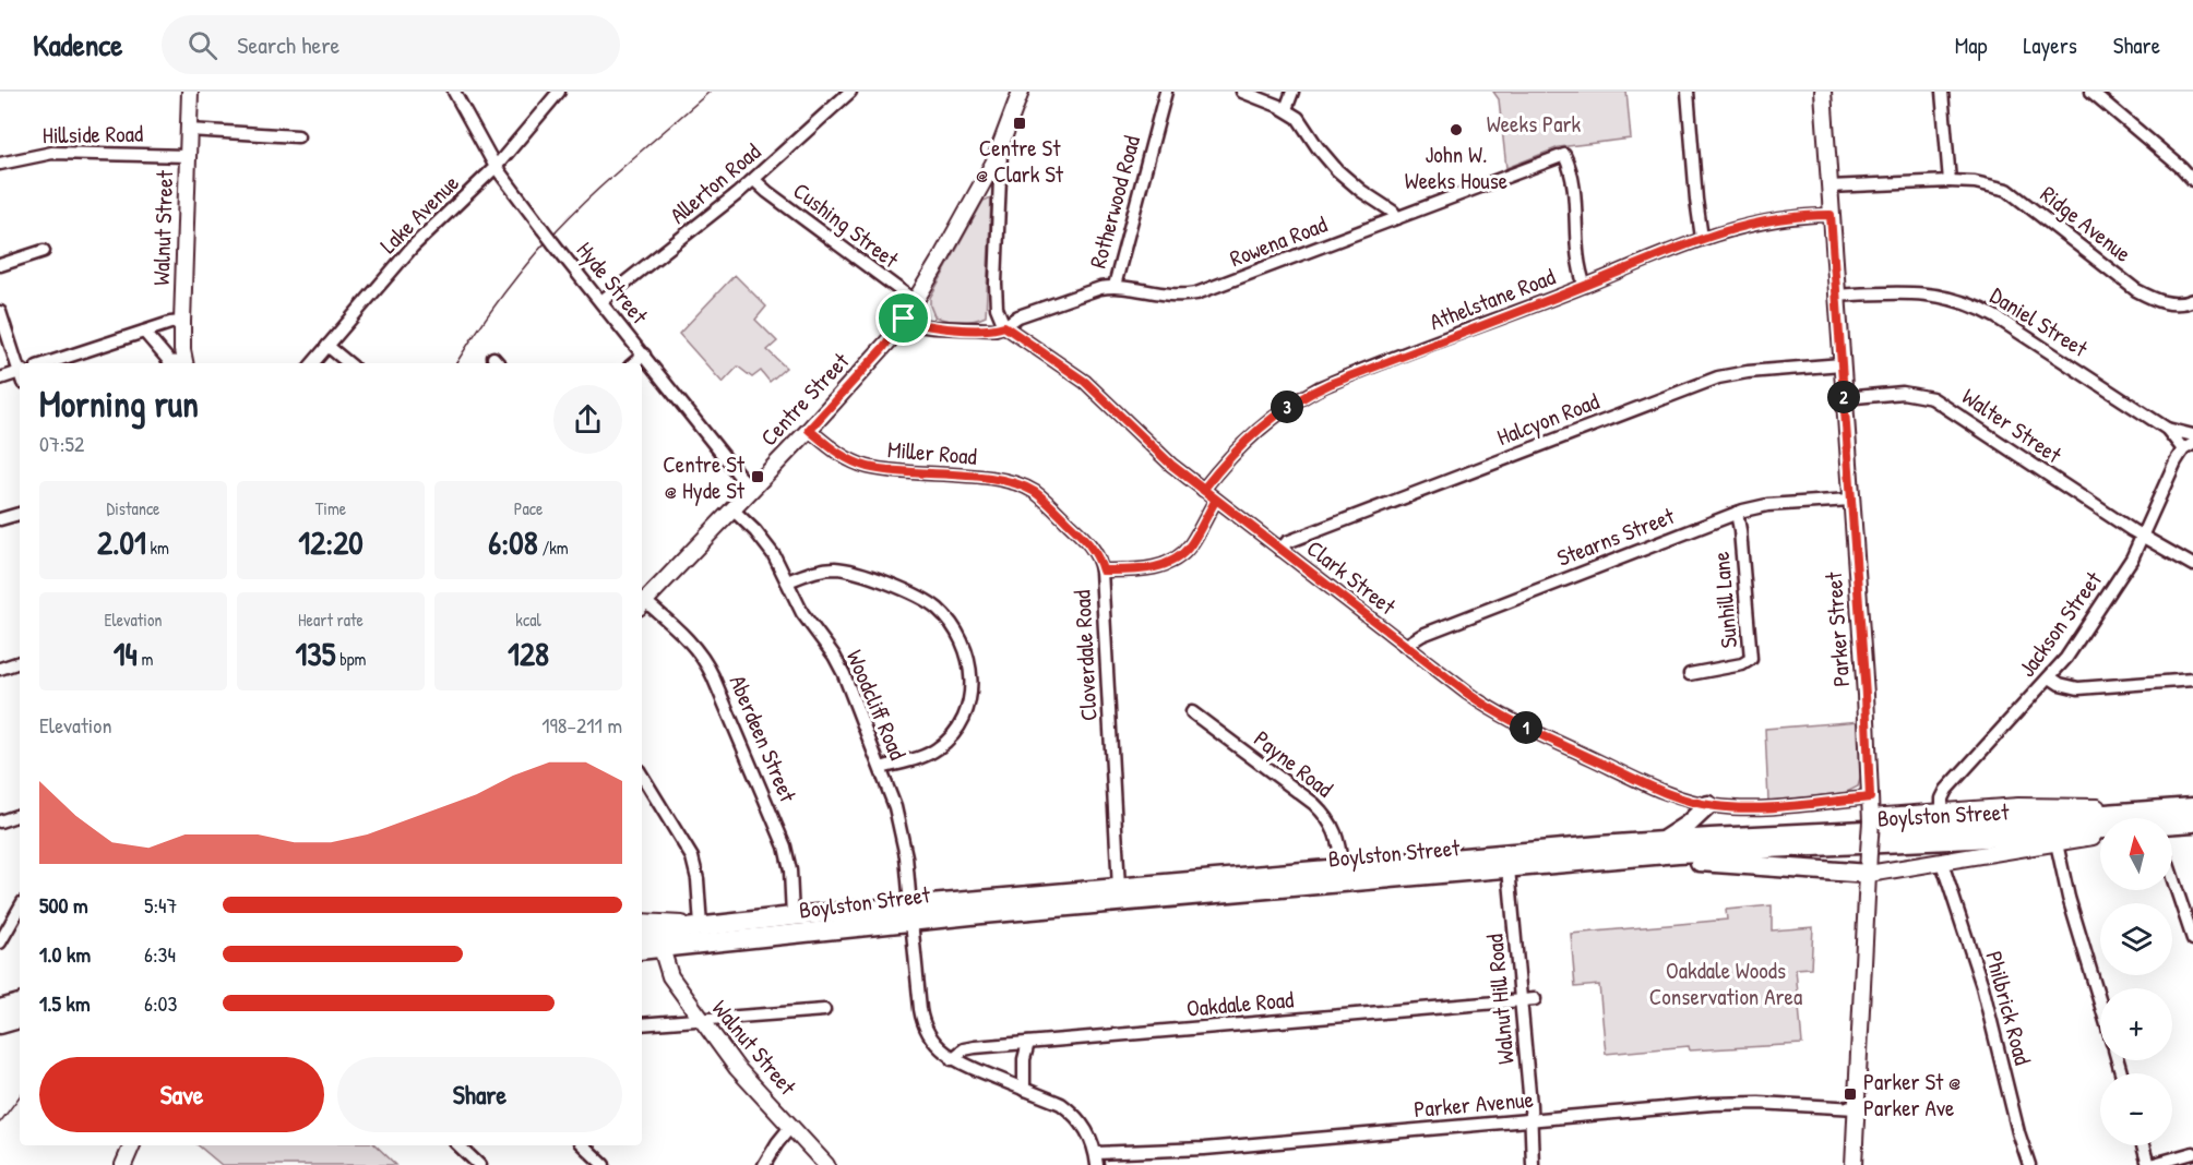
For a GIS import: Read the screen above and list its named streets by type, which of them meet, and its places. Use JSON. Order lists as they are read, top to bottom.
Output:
{
  "streets": {
    "highway": ["Boylston Street"],
    "main road": ["Walnut Street", "Centre Street", "Parker Street"],
    "street": [
      "Hillside Road",
      "Allerton Road",
      "Rotherwood Road",
      "Lake Avenue",
      "Ridge Avenue",
      "Cushing Street",
      "Rowena Road",
      "Hyde Street",
      "Athelstane Road",
      "Daniel Street",
      "Halcyon Road",
      "Walter Street",
      "Miller Road",
      "Stearns Street",
      "Clark Street",
      "Sunhill Lane",
      "Jackson Street",
      "Cloverdale Road",
      "Woodcliff Road",
      "Aberdeen Street",
      "Payne Road",
      "Walnut Hill Road",
      "Oakdale Road",
      "Philbrick Road",
      "Parker Avenue"
    ]
  },
  "crossings": [
    ["Hillside Road", "Walnut Street"],
    ["Allerton Road", "Cushing Street"],
    ["Allerton Road", "Hyde Street"],
    ["Rotherwood Road", "Rowena Road"],
    ["Lake Avenue", "Hyde Street"],
    ["Ridge Avenue", "Parker Street"],
    ["Cushing Street", "Centre Street"],
    ["Walnut Street", "Boylston Street"],
    ["Rowena Road", "Athelstane Road"],
    ["Rowena Road", "Clark Street"],
    ["Hyde Street", "Centre Street"],
    ["Athelstane Road", "Clark Street"],
    ["Athelstane Road", "Parker Street"],
    ["Daniel Street", "Jackson Street"],
    ["Daniel Street", "Parker Street"],
    ["Centre Street", "Miller Road"],
    ["Centre Street", "Woodcliff Road"],
    ["Centre Street", "Aberdeen Street"],
    ["Halcyon Road", "Clark Street"],
    ["Halcyon Road", "Parker Street"],
    ["Walter Street", "Jackson Street"],
    ["Walter Street", "Parker Street"],
    ["Miller Road", "Cloverdale Road"],
    ["Stearns Street", "Clark Street"],
    ["Stearns Street", "Sunhill Lane"],
    ["Stearns Street", "Parker Street"],
    ["Clark Street", "Cloverdale Road"],
    ["Clark Street", "Boylston Street"],
    ["Jackson Street", "Boylston Street"],
    ["Parker Street", "Boylston Street"],
    ["Parker Street", "Parker Avenue"],
    ["Cloverdale Road", "Boylston Street"],
    ["Woodcliff Road", "Boylston Street"],
    ["Woodcliff Road", "Oakdale Road"],
    ["Woodcliff Road", "Parker Avenue"],
    ["Aberdeen Street", "Boylston Street"],
    ["Payne Road", "Boylston Street"],
    ["Boylston Street", "Walnut Hill Road"],
    ["Boylston Street", "Philbrick Road"],
    ["Walnut Hill Road", "Oakdale Road"],
    ["Walnut Hill Road", "Parker Avenue"]
  ],
  "parks": ["Weeks Park", "Oakdale Woods Conservation Area"],
  "places": {
    "transit": ["Centre St @ Clark St", "Centre St @ Hyde St", "Parker St @ Parker Ave"],
    "other": ["John W. Weeks House"]
  },
  "north": "top",
  "page": {
    "header": "Kadence",
    "search": "Search here",
    "nav": ["Map", "Layers", "Share"],
    "heading": ["Morning run", "07:52"],
    "pins": ["2", "3", "1"],
    "stats": [
      ["Distance", "2.01 km"],
      ["Time", "12:20"],
      ["Pace", "6:08 /km"],
      ["Elevation", "14 m"],
      ["Heart rate", "135 bpm"],
      ["kcal", "128"]
    ],
    "chart": ["Elevation", "198–211 m"],
    "map_buttons": ["+", "−"],
    "list": [
      {
        "name": "500 m",
        "note": "5:47"
      },
      {
        "name": "1.0 km",
        "note": "6:34"
      },
      {
        "name": "1.5 km",
        "note": "6:03"
      }
    ],
    "buttons": ["Save", "Share"]
  }
}
